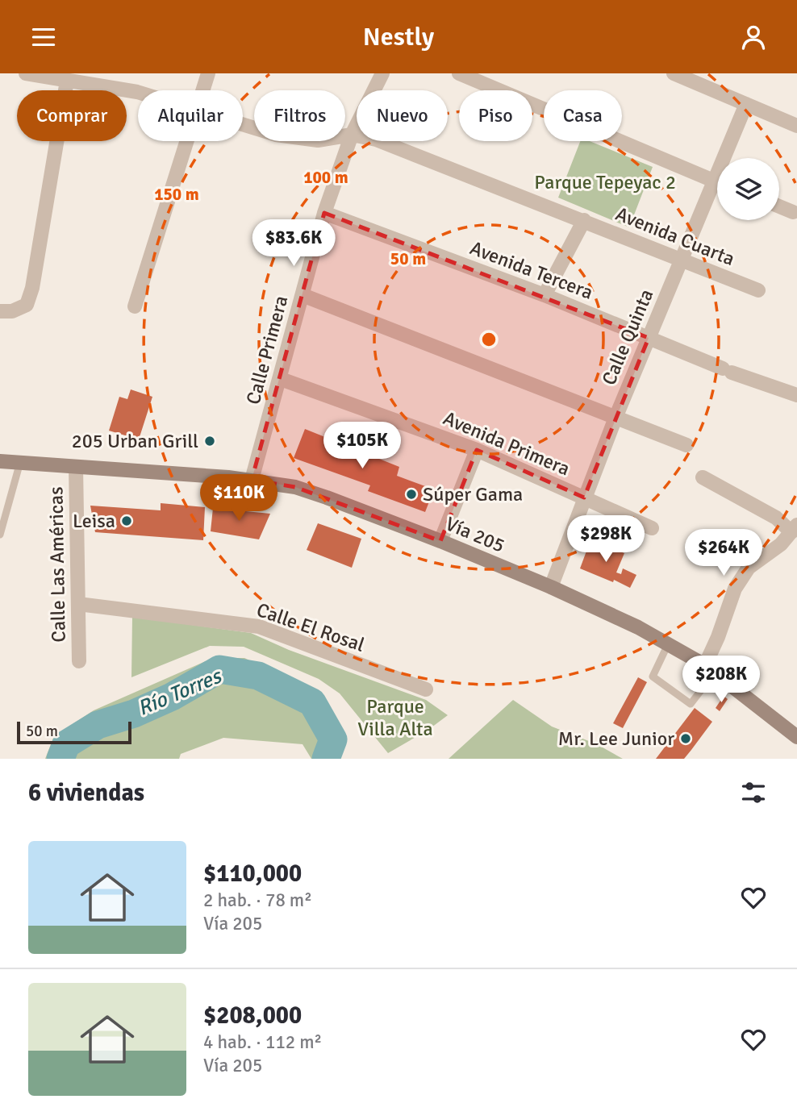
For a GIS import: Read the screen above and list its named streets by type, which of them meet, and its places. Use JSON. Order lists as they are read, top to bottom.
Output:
{
  "streets": {
    "main road": ["Vía 205"],
    "street": [
      "Avenida Cuarta",
      "Avenida Tercera",
      "Calle Quinta",
      "Calle Primera",
      "Avenida Primera",
      "Calle Las Américas",
      "Calle El Rosal"
    ]
  },
  "crossings": [
    ["Avenida Cuarta", "Calle Quinta"],
    ["Avenida Cuarta", "Calle Primera"],
    ["Avenida Tercera", "Calle Quinta"],
    ["Avenida Tercera", "Calle Primera"],
    ["Calle Quinta", "Avenida Primera"],
    ["Calle Quinta", "Vía 205"],
    ["Calle Primera", "Avenida Primera"],
    ["Calle Primera", "Vía 205"],
    ["Vía 205", "Calle Las Américas"],
    ["Calle Las Américas", "Calle El Rosal"]
  ],
  "water": ["Río Torres"],
  "parks": ["Parque Tepeyac 2", "Parque Villa Alta"],
  "places": [
    "205 Urban Grill",
    "Súper Gama",
    "Leisa",
    "Mr. Lee Junior"
  ],
  "scale_bar": "50 m",
  "page": {
    "header": "Nestly",
    "chip": [
      "Comprar",
      "Alquilar",
      "Filtros",
      "Nuevo",
      "Piso",
      "Casa"
    ],
    "price": [
      "$83.6K",
      "$105K",
      "$110K",
      "$298K",
      "$264K",
      "$208K"
    ],
    "scale": "50 m",
    "heading": "6 viviendas",
    "list": [
      {
        "name": "$110,000",
        "note": "2 hab. · 78 m² · Vía 205"
      },
      {
        "name": "$208,000",
        "note": "4 hab. · 112 m² · Vía 205"
      }
    ]
  },
  "rings": ["100 m", "150 m", "50 m"]
}
